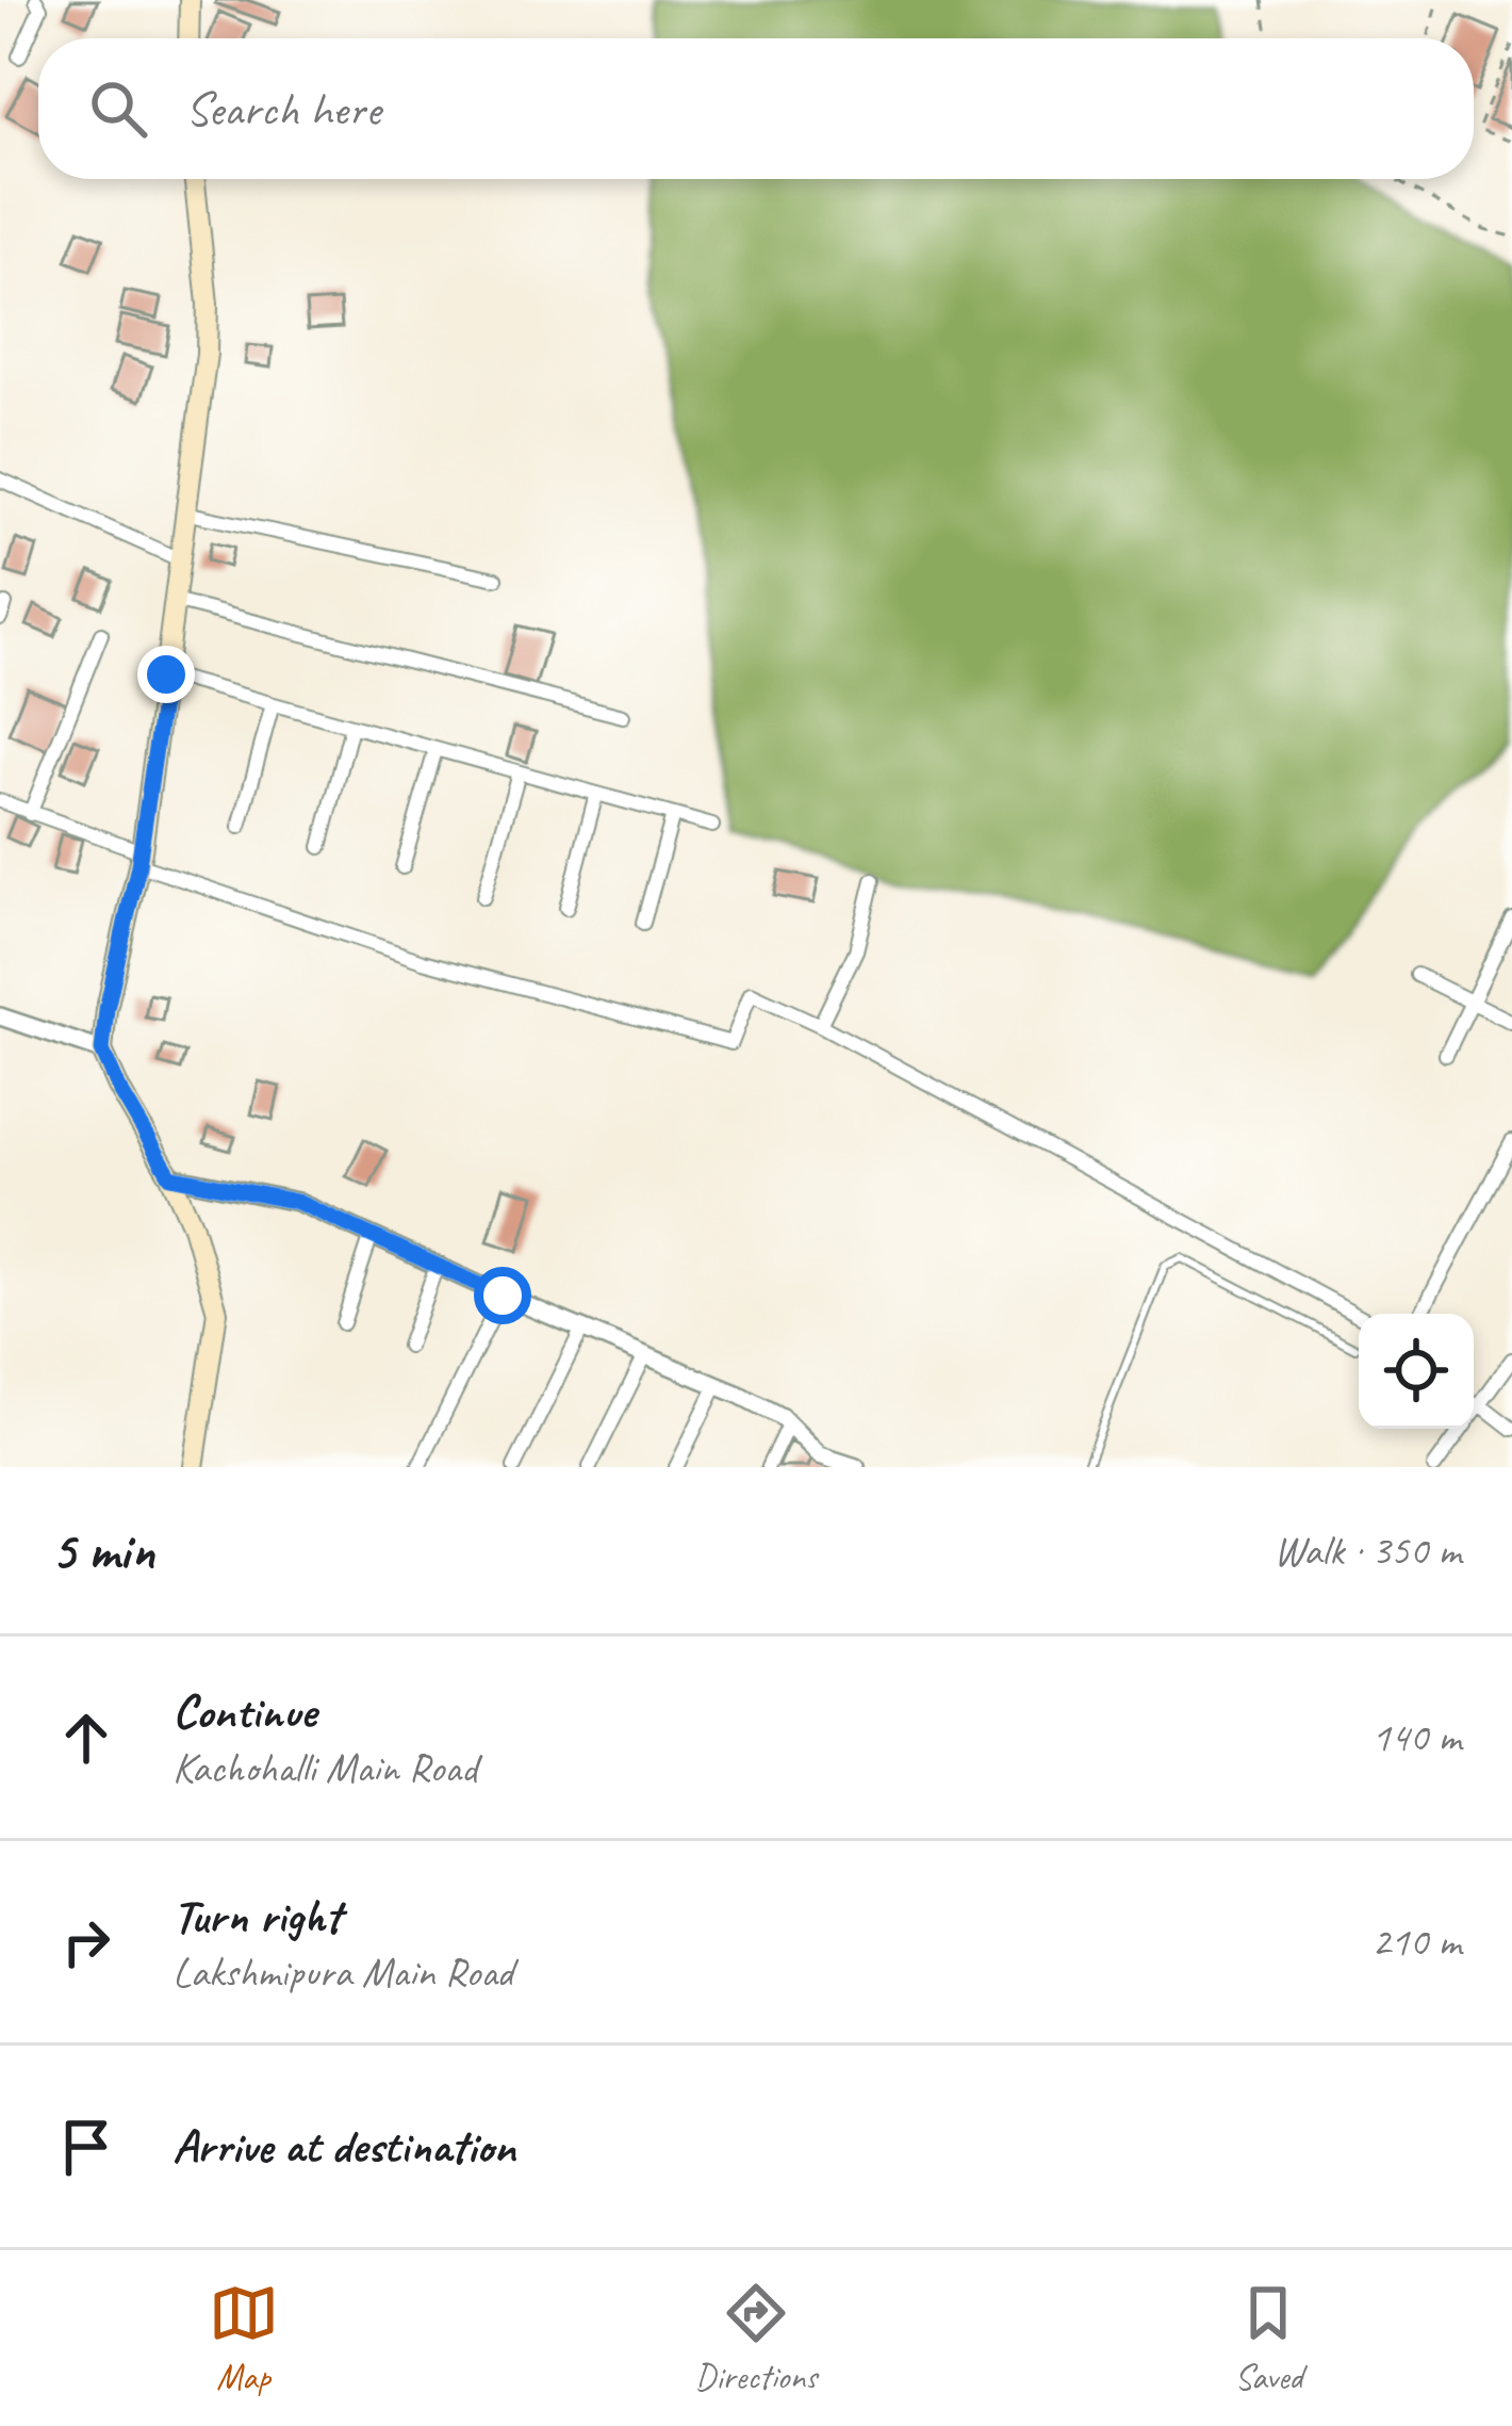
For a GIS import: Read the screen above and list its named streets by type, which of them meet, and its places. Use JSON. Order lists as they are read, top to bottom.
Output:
{
  "page": {
    "search": "Search here",
    "heading": ["5 min", "Walk · 350 m"],
    "list": [
      ["Continue", "Kachohalli Main Road", "140 m"],
      ["Turn right", "Lakshmipura Main Road", "210 m"],
      "Arrive at destination"
    ],
    "nav": ["Map", "Directions", "Saved"]
  }
}
